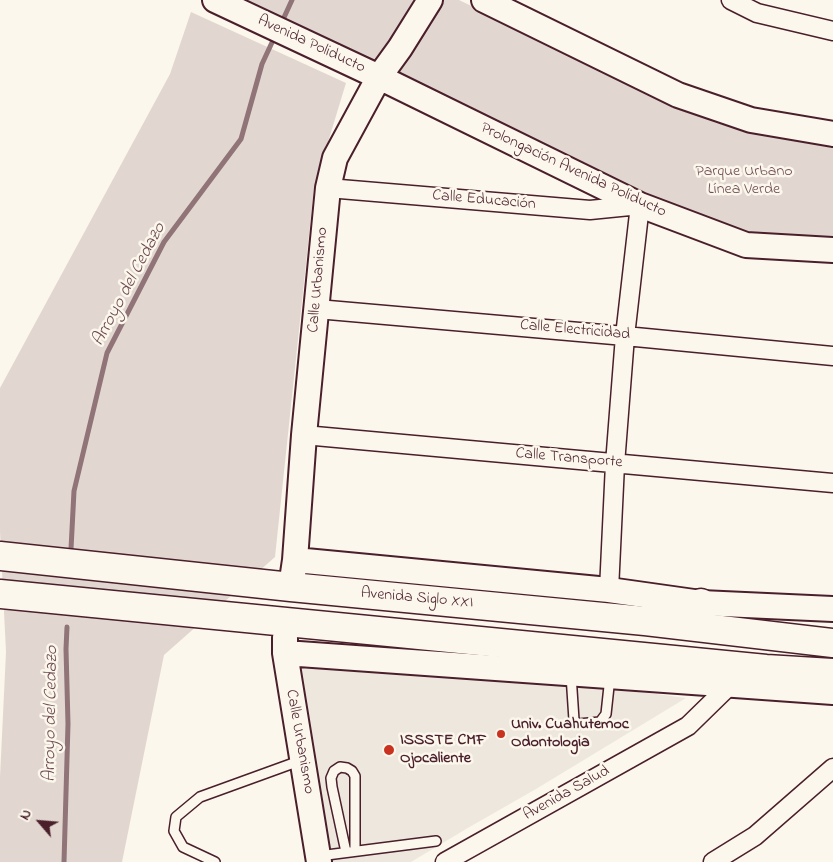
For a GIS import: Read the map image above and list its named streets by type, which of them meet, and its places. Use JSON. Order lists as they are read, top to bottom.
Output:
{
  "streets": {
    "highway": ["Avenida Siglo XXI"],
    "street": [
      "Avenida Poliducto",
      "Prolongación Avenida Poliducto",
      "Calle Educación",
      "Calle Urbanismo",
      "Calle Electricidad",
      "Calle Transporte",
      "Avenida Salud"
    ]
  },
  "crossings": [
    ["Avenida Poliducto", "Prolongación Avenida Poliducto"],
    ["Avenida Poliducto", "Calle Urbanismo"],
    ["Prolongación Avenida Poliducto", "Calle Educación"],
    ["Prolongación Avenida Poliducto", "Calle Urbanismo"],
    ["Calle Educación", "Calle Urbanismo"],
    ["Calle Urbanismo", "Calle Electricidad"],
    ["Calle Urbanismo", "Calle Transporte"],
    ["Calle Urbanismo", "Avenida Siglo XXI"]
  ],
  "water": ["Arroyo del Cedazo"],
  "parks": ["Parque Urbano Línea Verde"],
  "places": ["Univ. Cuahutemoc Odontologia", "ISSSTE CMF Ojocaliente"],
  "north": "top left"
}
